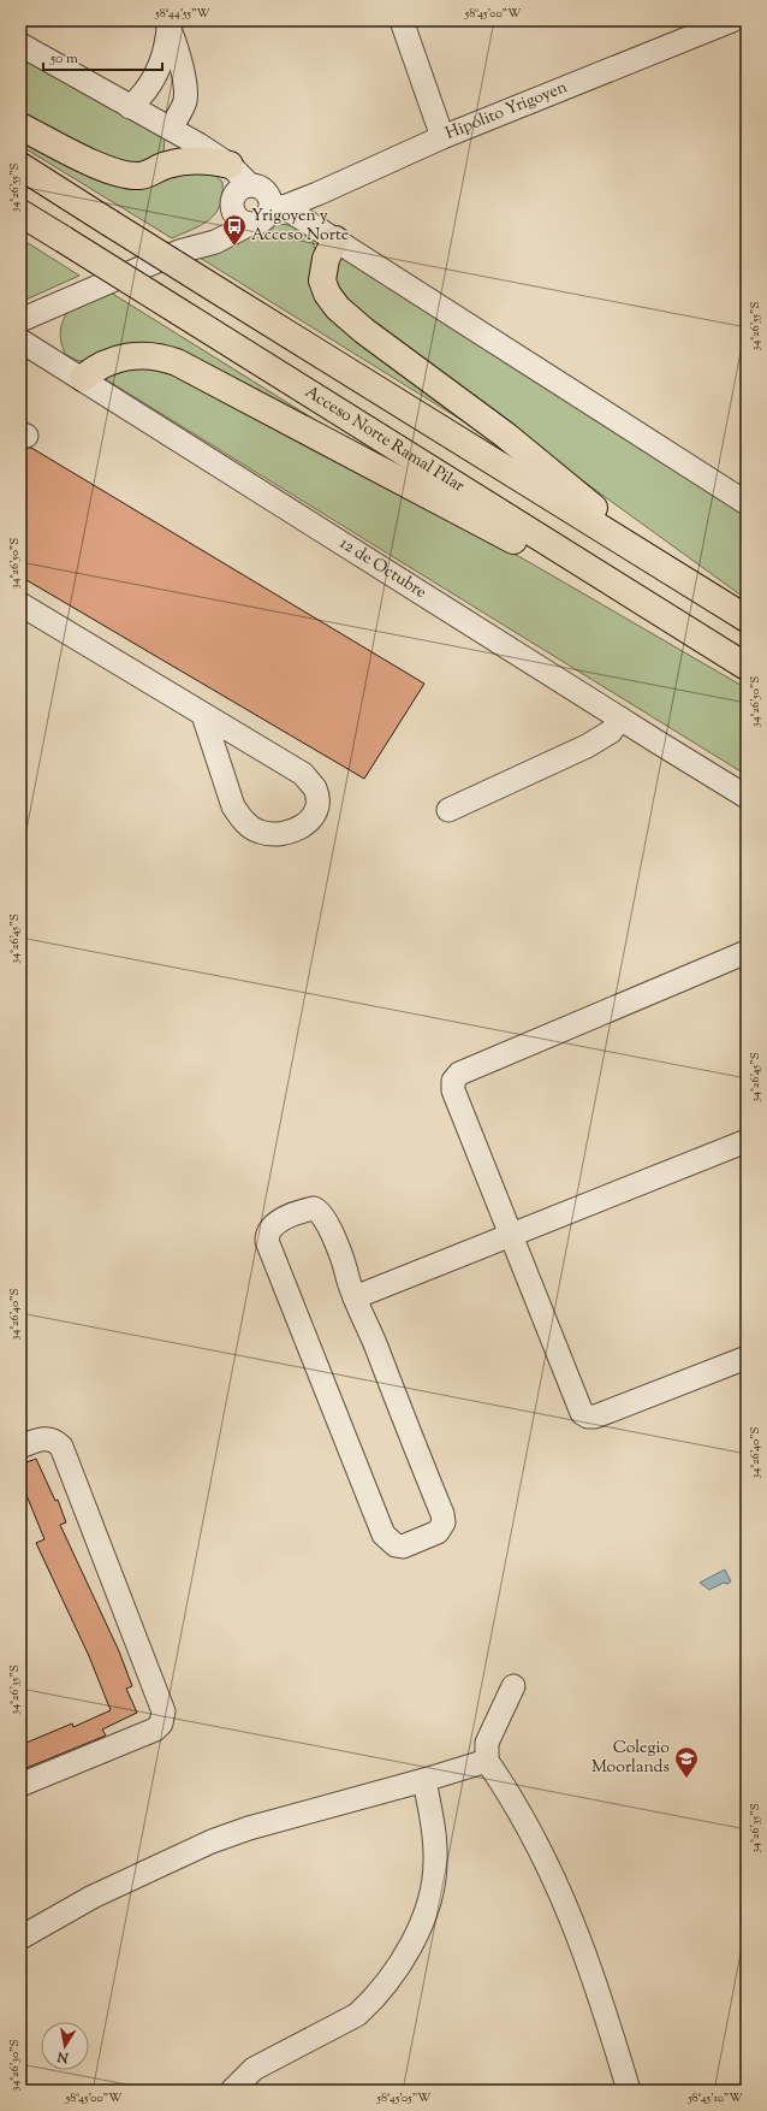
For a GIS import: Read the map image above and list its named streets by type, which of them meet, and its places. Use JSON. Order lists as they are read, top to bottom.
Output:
{
  "streets": {
    "highway": ["Acceso Norte Ramal Pilar"],
    "street": ["Hipólito Yrigoyen", "12 de Octubre"]
  },
  "places": {
    "bus stop": ["Yrigoyen y Acceso Norte"],
    "school or university": ["Colegio Moorlands"]
  },
  "scale_bar": "50 m",
  "north": "bottom",
  "coordinates": [
    "58°44'55\"W",
    "58°45'00\"W",
    "34°26'55\"S",
    "34°26'50\"S",
    "34°26'45\"S",
    "34°26'40\"S",
    "34°26'35\"S",
    "34°26'30\"S",
    "58°45'05\"W",
    "58°45'10\"W"
  ]
}
